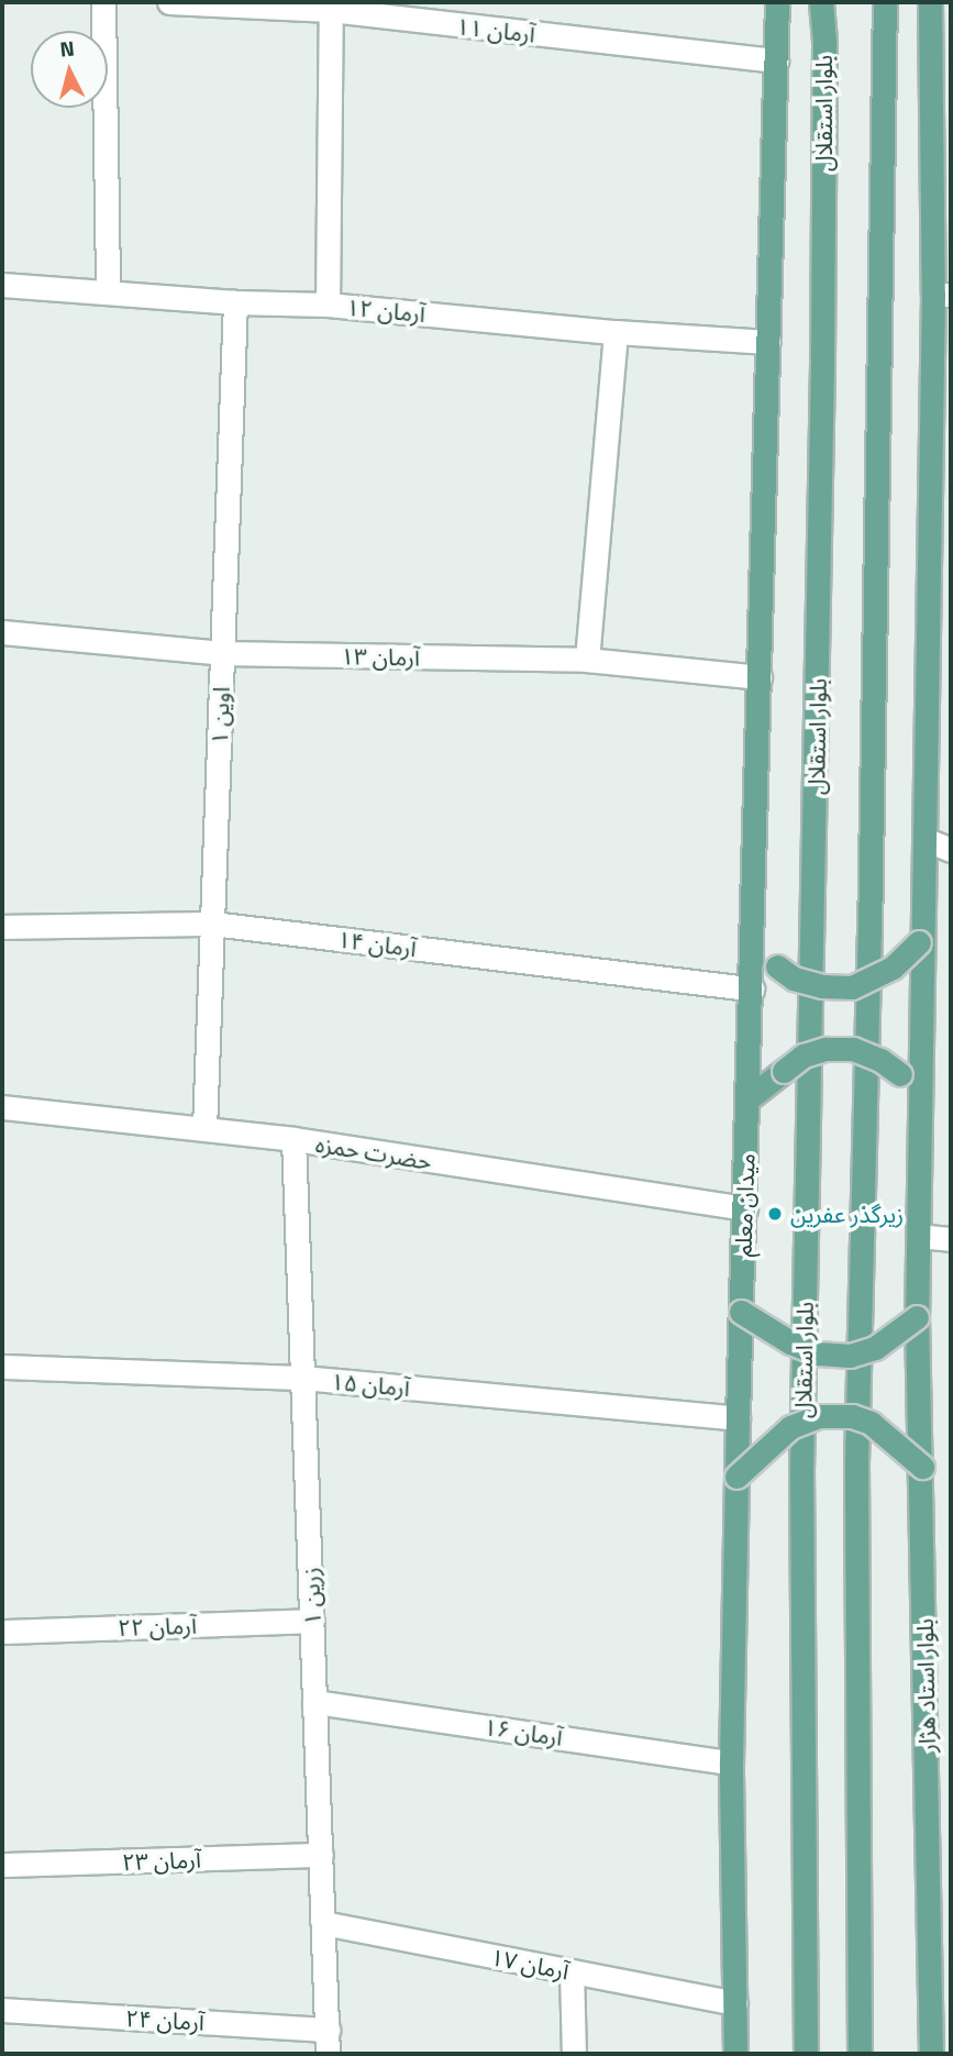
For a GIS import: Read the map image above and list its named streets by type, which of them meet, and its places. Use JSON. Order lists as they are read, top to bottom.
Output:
{
  "streets": {
    "main road": ["بلوار استقلال", "میدان معلم", "بلوار استاد هژار"],
    "street": [
      "آرمان ۱۱",
      "آرمان ۱۲",
      "آرمان ۱۳",
      "اوین ۱",
      "آرمان ۱۴",
      "حضرت حمزه",
      "آرمان ۱۵",
      "زرین ۱",
      "آرمان ۲۲",
      "آرمان ۱۶",
      "آرمان ۲۳",
      "آرمان ۱۷",
      "آرمان ۲۴"
    ]
  },
  "crossings": [
    ["آرمان ۱۱", "میدان معلم"],
    ["آرمان ۱۲", "اوین ۱"],
    ["آرمان ۱۲", "میدان معلم"],
    ["آرمان ۱۳", "اوین ۱"],
    ["آرمان ۱۳", "میدان معلم"],
    ["اوین ۱", "آرمان ۱۴"],
    ["اوین ۱", "حضرت حمزه"],
    ["آرمان ۱۴", "میدان معلم"],
    ["حضرت حمزه", "میدان معلم"],
    ["حضرت حمزه", "زرین ۱"],
    ["میدان معلم", "آرمان ۱۵"],
    ["آرمان ۱۵", "زرین ۱"],
    ["زرین ۱", "آرمان ۲۲"],
    ["زرین ۱", "آرمان ۱۶"],
    ["زرین ۱", "آرمان ۲۳"],
    ["زرین ۱", "آرمان ۱۷"],
    ["زرین ۱", "آرمان ۲۴"]
  ],
  "places": ["زیرگذر عفرین"],
  "north": "top"
}
